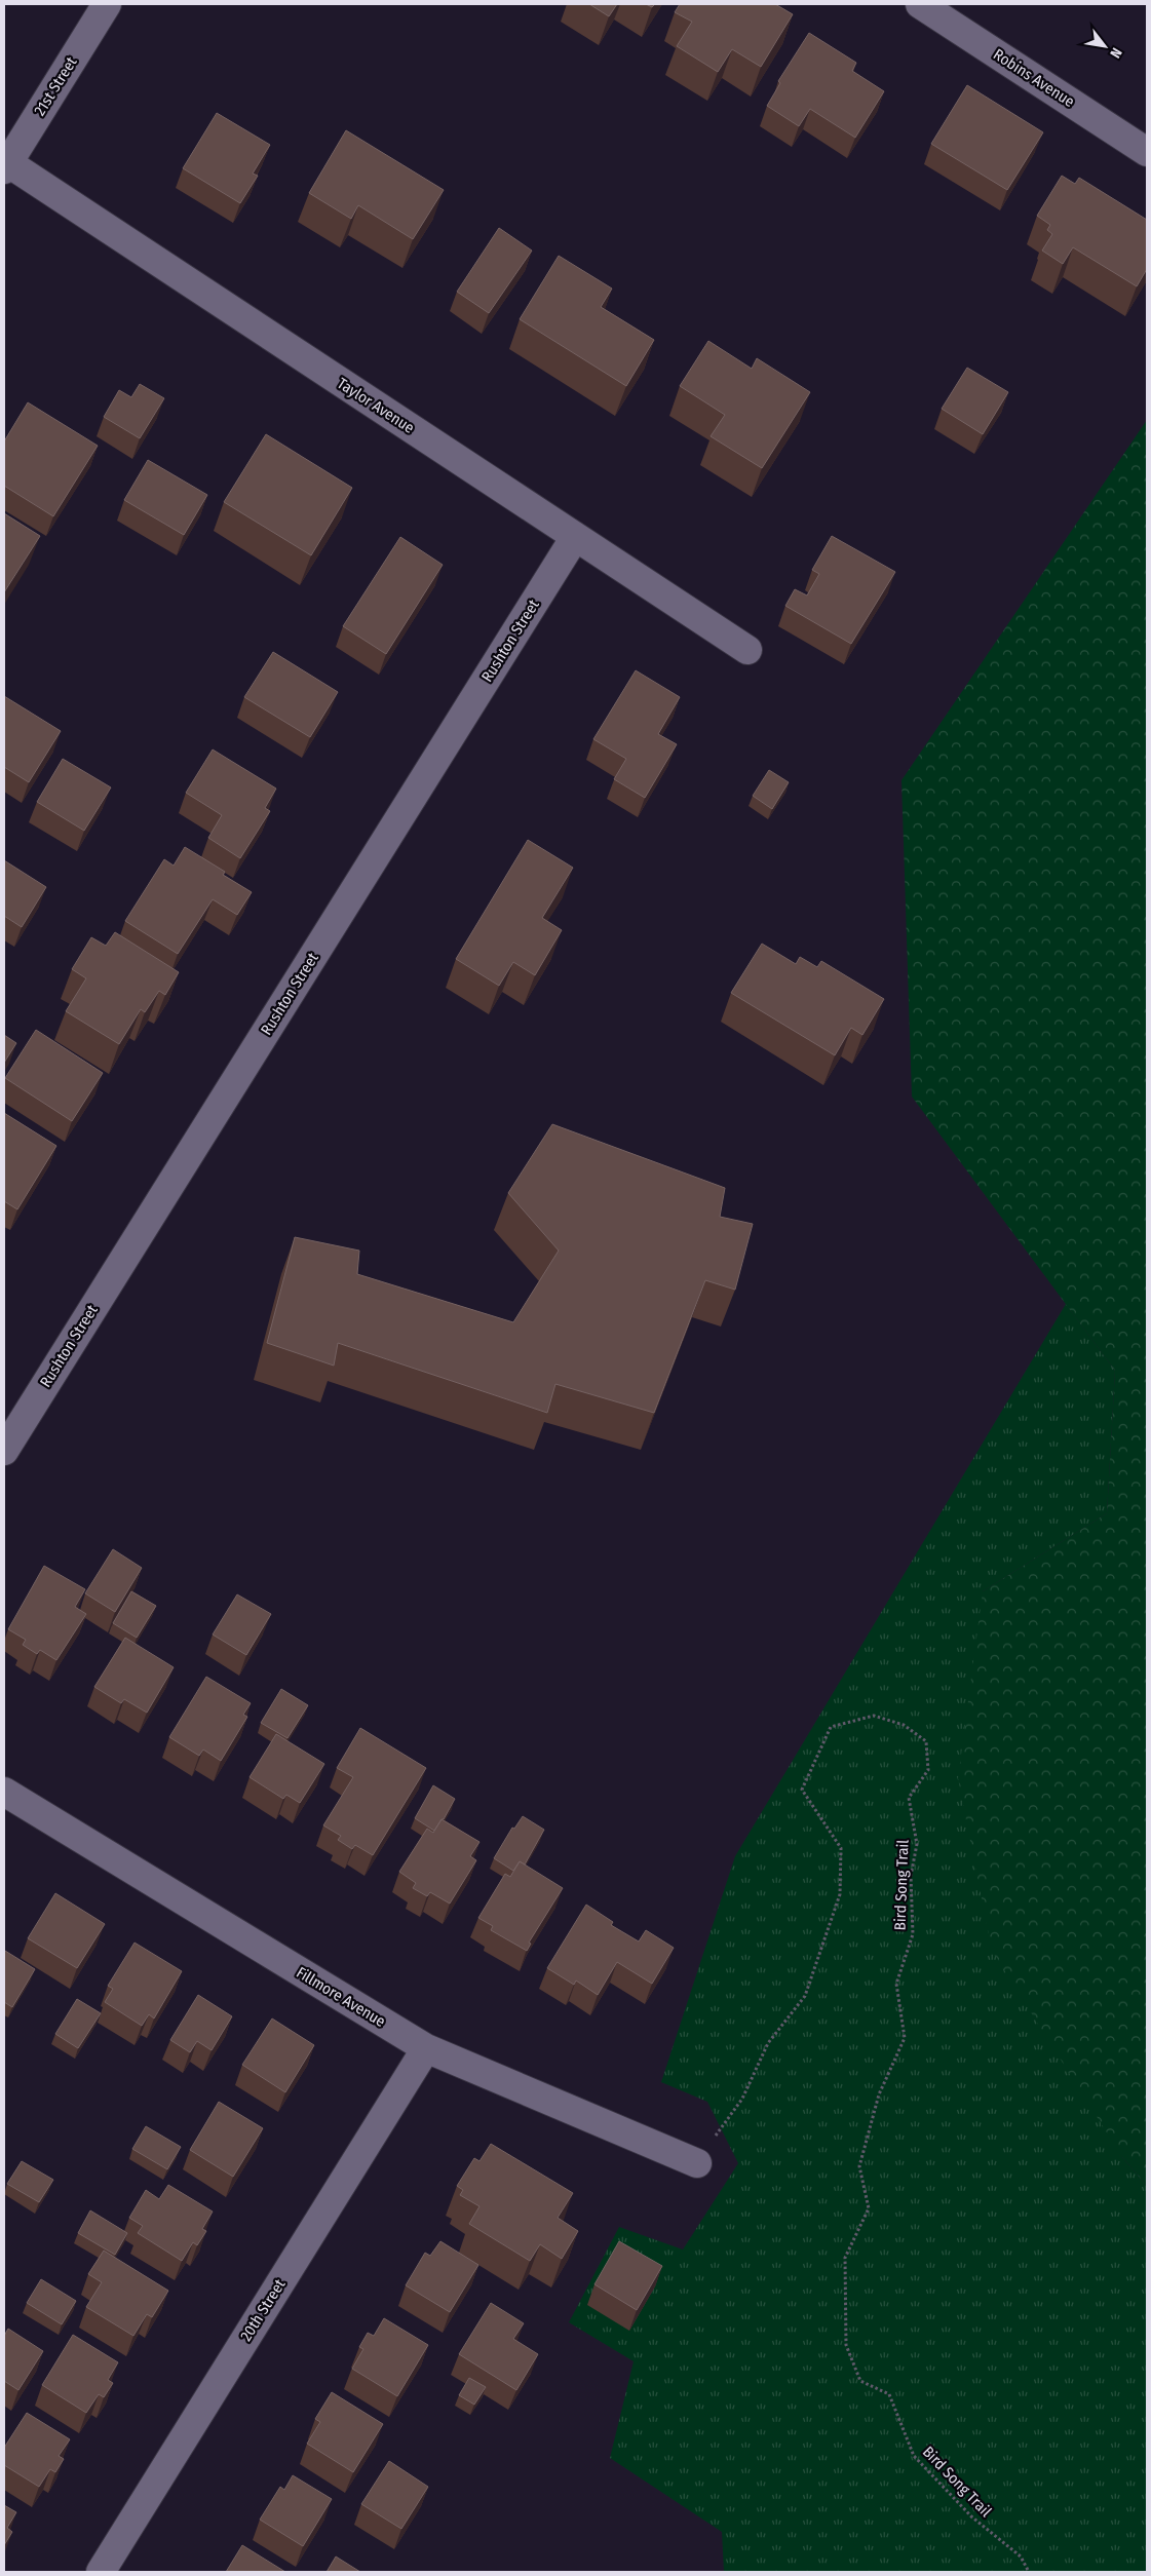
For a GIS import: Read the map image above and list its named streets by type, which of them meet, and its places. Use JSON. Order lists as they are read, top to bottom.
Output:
{
  "streets": {
    "street": [
      "Robins Avenue",
      "21st Street",
      "Taylor Avenue",
      "Rushton Street",
      "Fillmore Avenue",
      "20th Street"
    ],
    "path": ["Bird Song Trail"]
  },
  "crossings": [
    ["21st Street", "Taylor Avenue"],
    ["Taylor Avenue", "Rushton Street"],
    ["Bird Song Trail", "Fillmore Avenue"],
    ["Fillmore Avenue", "20th Street"]
  ],
  "north": "bottom right"
}
